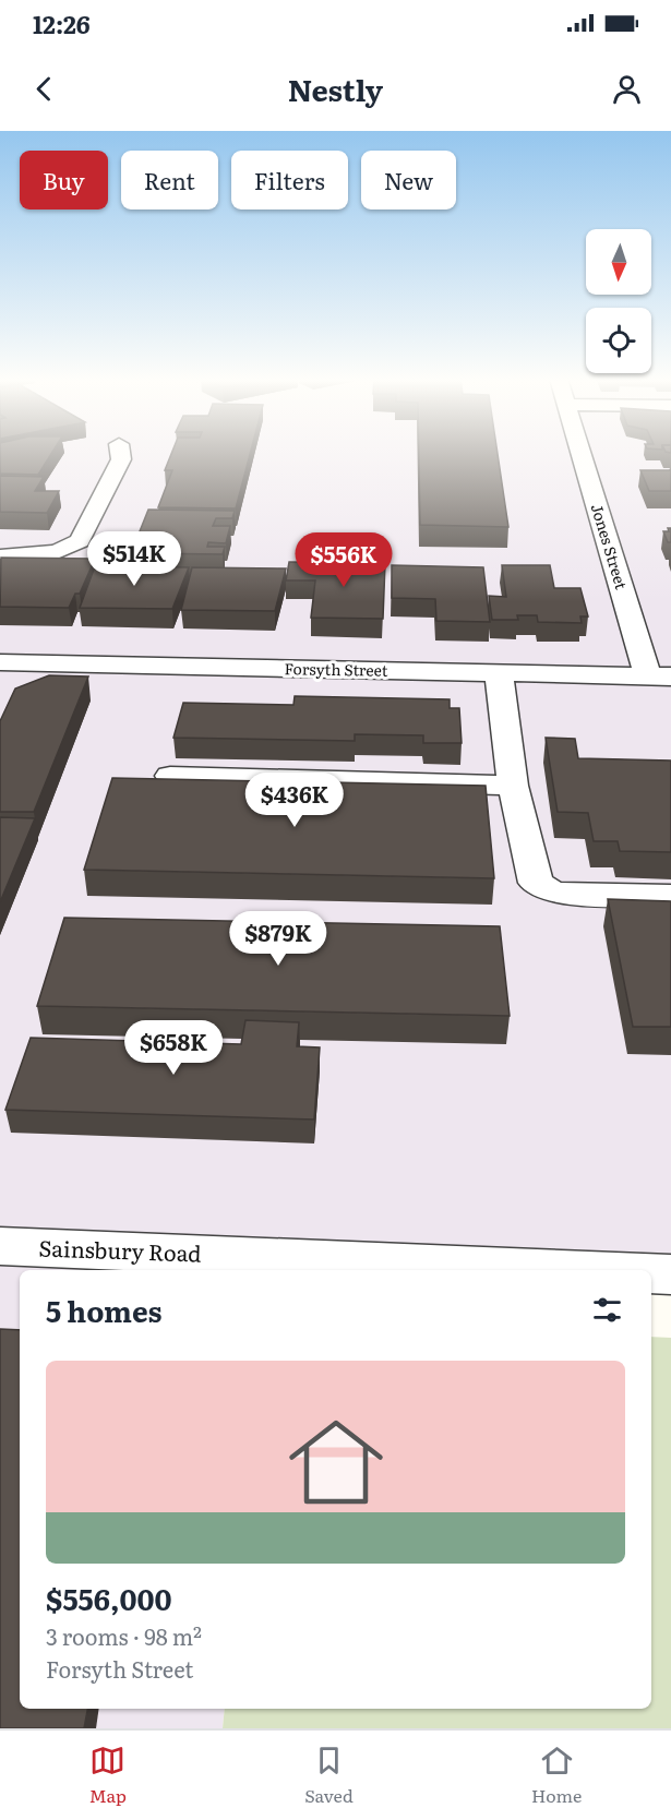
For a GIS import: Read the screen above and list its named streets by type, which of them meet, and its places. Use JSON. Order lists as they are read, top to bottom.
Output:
{
  "streets": {
    "street": ["Jones Street", "Forsyth Street", "Sainsbury Road"]
  },
  "crossings": [
    ["Jones Street", "Forsyth Street"]
  ],
  "north": "bottom",
  "page": {
    "status": "12:26",
    "header": "Nestly",
    "chip": [
      "Buy",
      "Rent",
      "Filters",
      "New"
    ],
    "price": [
      "$514K",
      "$556K",
      "$436K",
      "$879K",
      "$658K"
    ],
    "heading": "5 homes",
    "list": [
      {
        "name": "$556,000",
        "note": "3 rooms · 98 m² · Forsyth Street"
      }
    ],
    "tabs": ["Map", "Saved", "Home"]
  }
}
